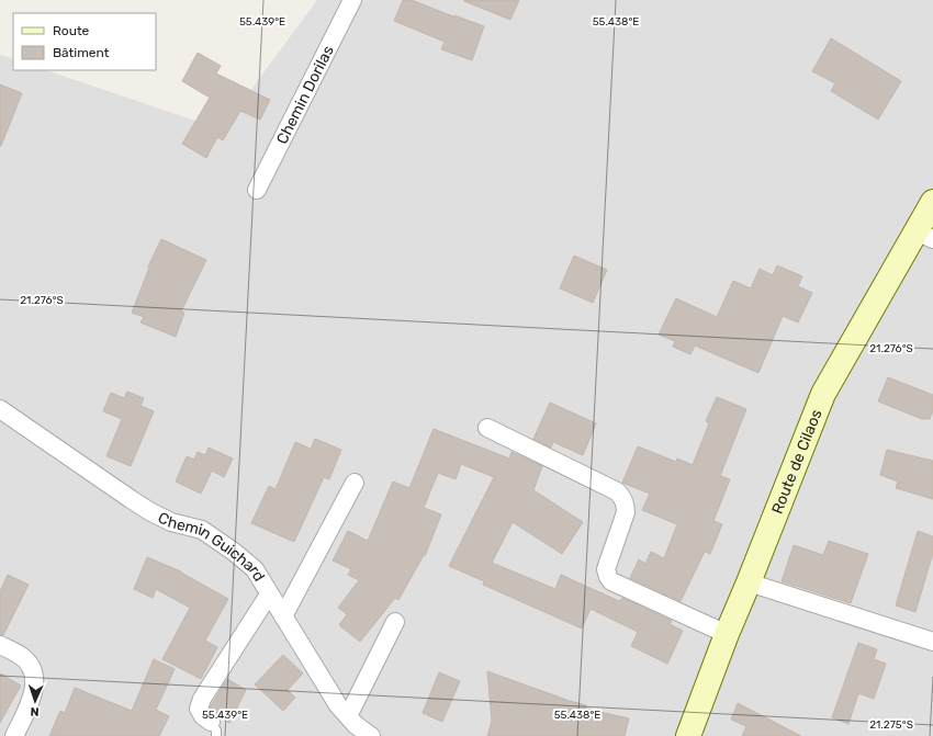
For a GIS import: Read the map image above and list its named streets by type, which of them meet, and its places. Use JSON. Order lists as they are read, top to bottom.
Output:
{
  "streets": {
    "main road": ["Route de Cilaos"],
    "street": ["Chemin Dorilas", "Chemin Guichard"]
  },
  "legend": ["Route", "Bâtiment"],
  "north": "bottom",
  "coordinates": [
    "55.439°E",
    "55.438°E",
    "21.276°S",
    "21.275°S"
  ]
}
